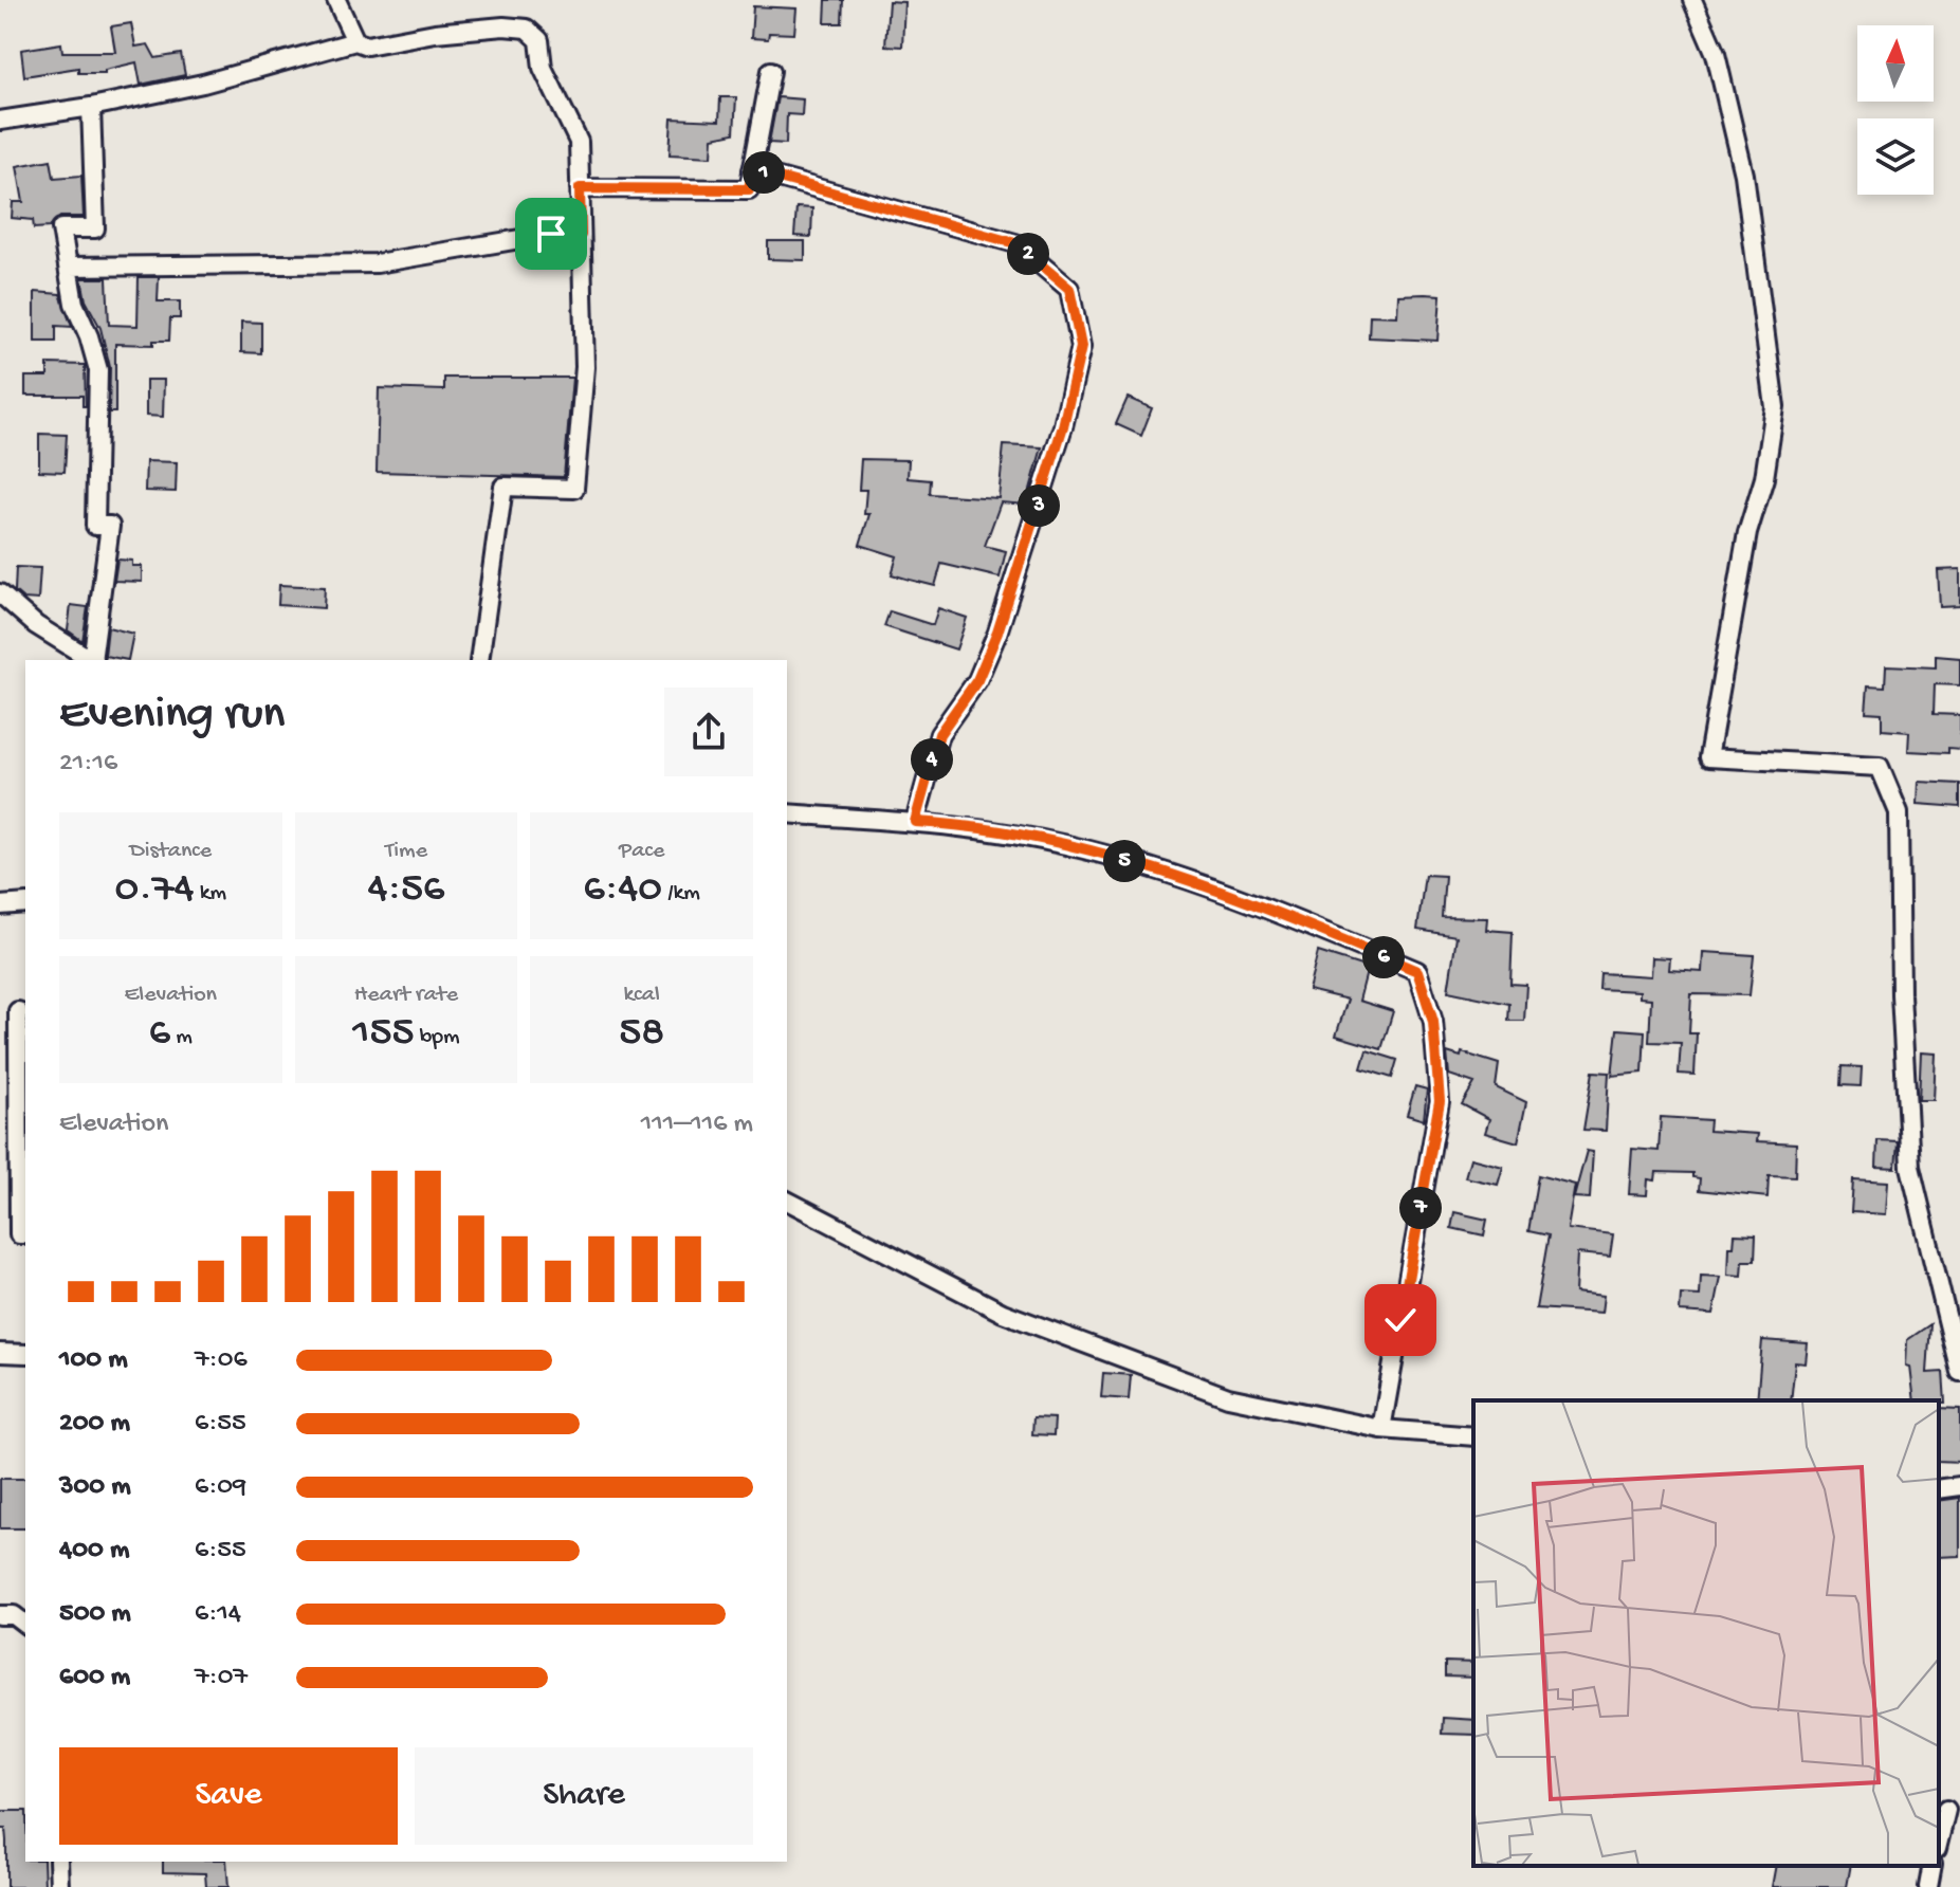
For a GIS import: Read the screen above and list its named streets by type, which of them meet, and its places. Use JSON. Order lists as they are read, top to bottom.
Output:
{
  "north": "top",
  "page": {
    "pins": [
      "1",
      "2",
      "3",
      "4",
      "5",
      "6",
      "7"
    ],
    "heading": ["Evening run", "21:16"],
    "stats": [
      ["Distance", "0.74 km"],
      ["Time", "4:56"],
      ["Pace", "6:40 /km"],
      ["Elevation", "6 m"],
      ["Heart rate", "155 bpm"],
      ["kcal", "58"]
    ],
    "chart": ["Elevation", "111–116 m"],
    "list": [
      {
        "name": "100 m",
        "note": "7:06"
      },
      {
        "name": "200 m",
        "note": "6:55"
      },
      {
        "name": "300 m",
        "note": "6:09"
      },
      {
        "name": "400 m",
        "note": "6:55"
      },
      {
        "name": "500 m",
        "note": "6:14"
      },
      {
        "name": "600 m",
        "note": "7:07"
      }
    ],
    "buttons": ["Save", "Share"]
  }
}
